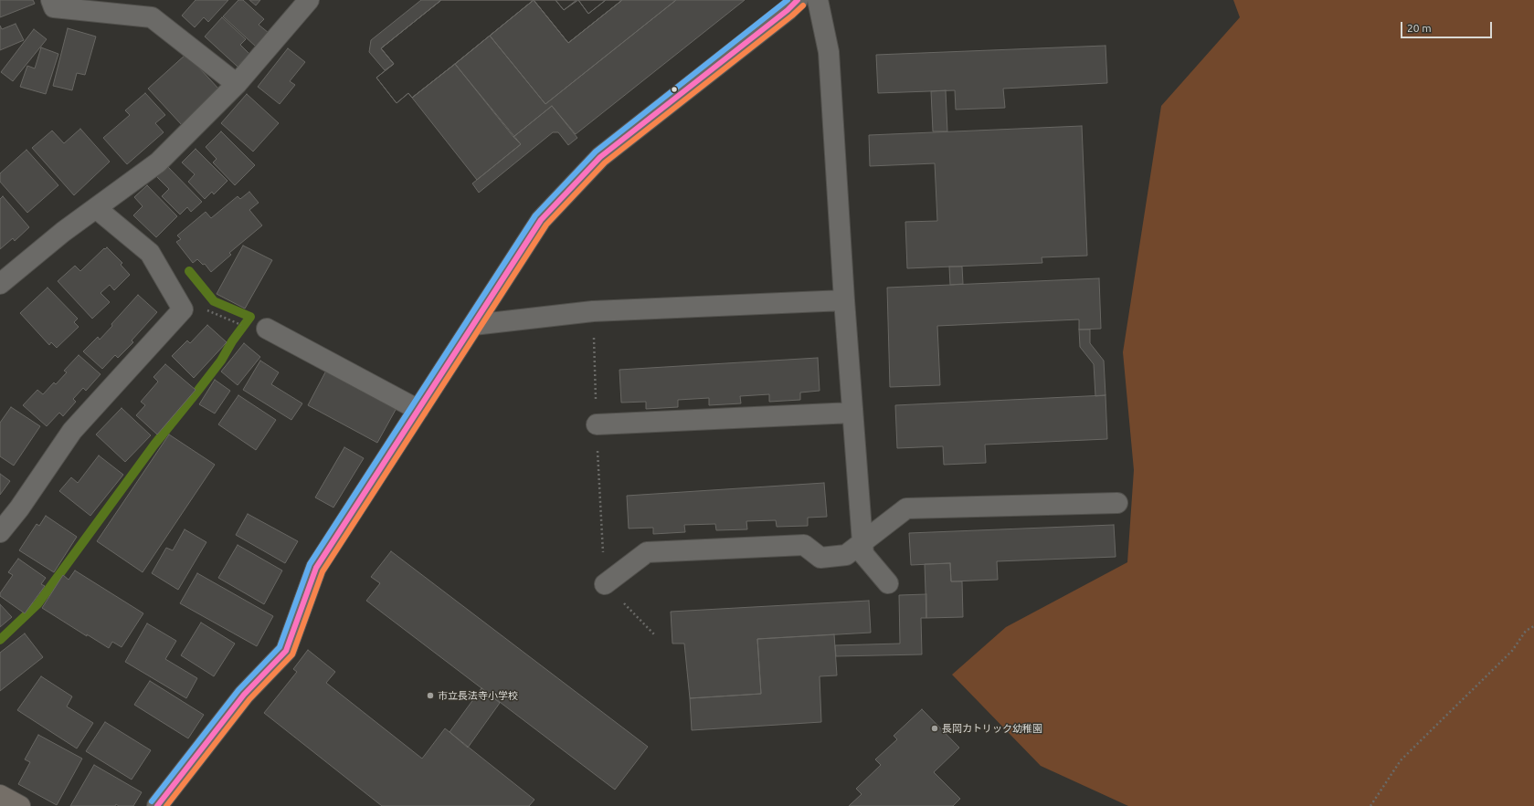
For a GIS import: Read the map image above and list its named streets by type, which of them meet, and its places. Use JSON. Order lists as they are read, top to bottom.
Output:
{
  "places": ["市立長法寺小学校", "長岡カトリック幼稚園"],
  "scale_bar": "20 m"
}
